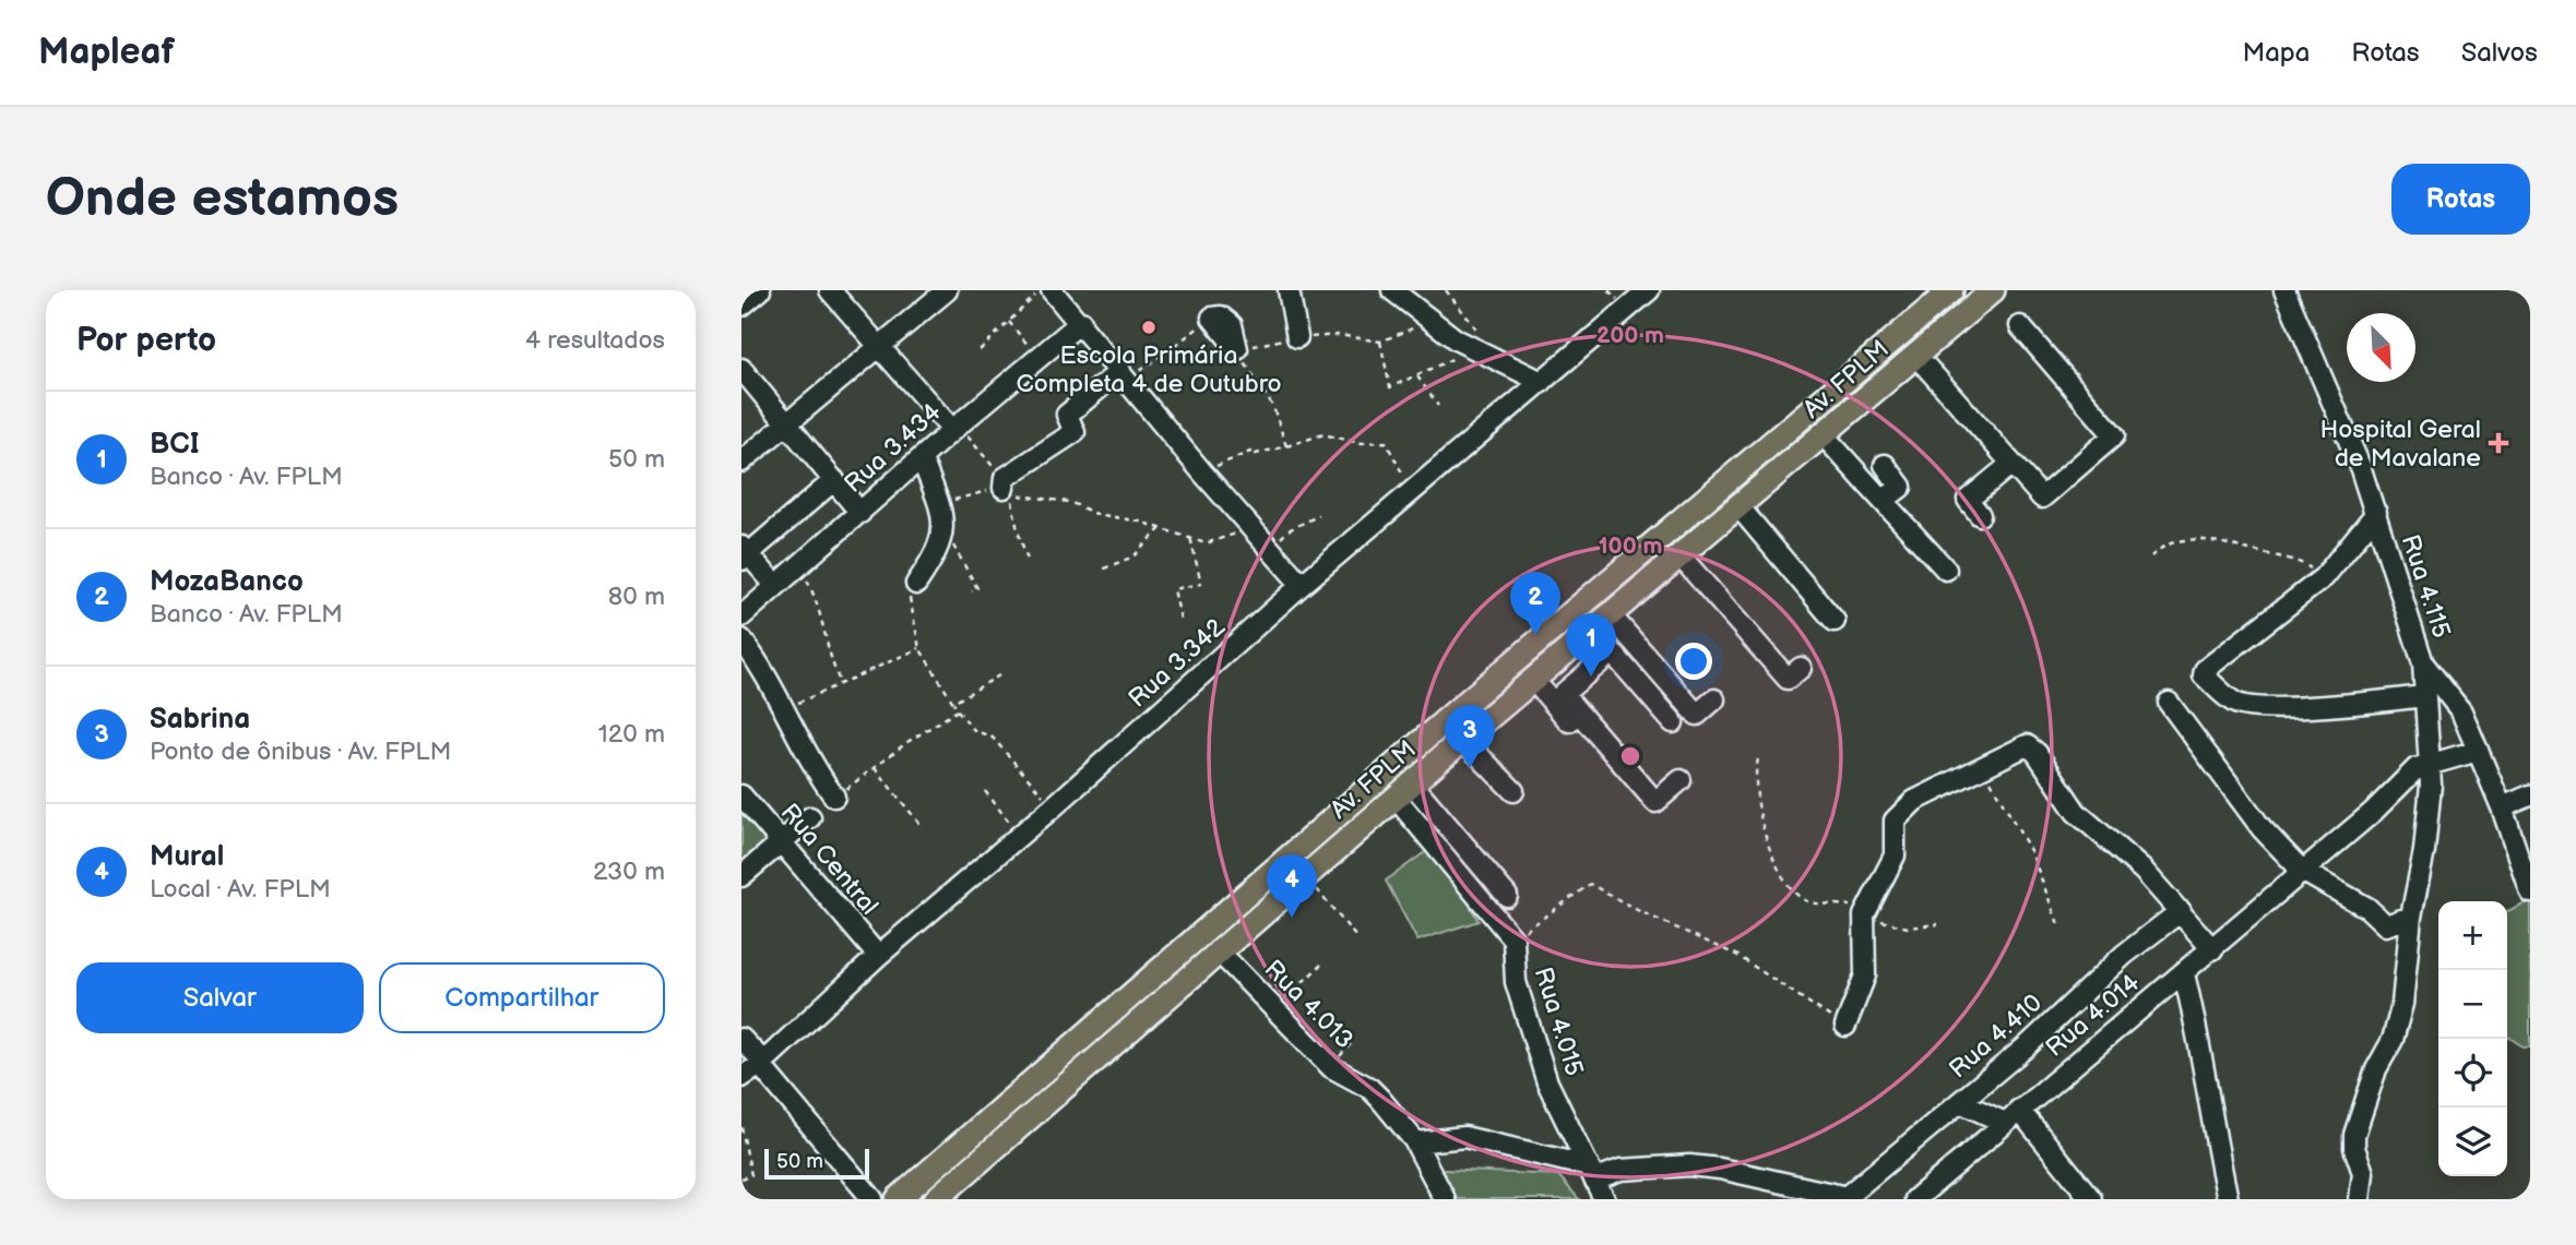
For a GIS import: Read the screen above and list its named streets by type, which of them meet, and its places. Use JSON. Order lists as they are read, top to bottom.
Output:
{
  "streets": {
    "main road": ["Av. FPLM"],
    "street": [
      "Rua 3.434",
      "Rua 4.115",
      "Rua 3.342",
      "Rua Central",
      "Rua 4.013",
      "Rua 4.014",
      "Rua 4.015",
      "Rua 4.410"
    ]
  },
  "crossings": [
    ["Av. FPLM", "Rua 4.013"],
    ["Av. FPLM", "Rua 4.015"],
    ["Rua 3.342", "Rua Central"]
  ],
  "places": {
    "other": ["Escola Primária Completa 4 de Outubro"],
    "health": ["Hospital Geral de Mavalane"]
  },
  "scale_bar": "50 m",
  "north": "bottom right",
  "page": {
    "header": "Mapleaf",
    "nav": ["Mapa", "Rotas", "Salvos"],
    "buttons": [
      "Rotas",
      ["Salvar", "Compartilhar"]
    ],
    "title": "Onde estamos",
    "heading": ["Por perto", "4 resultados"],
    "list": [
      {
        "mark": "1",
        "name": "BCI",
        "note": "Banco · Av. FPLM",
        "value": "50 m"
      },
      {
        "mark": "2",
        "name": "MozaBanco",
        "note": "Banco · Av. FPLM",
        "value": "80 m"
      },
      {
        "mark": "3",
        "name": "Sabrina",
        "note": "Ponto de ônibus · Av. FPLM",
        "value": "120 m"
      },
      {
        "mark": "4",
        "name": "Mural",
        "note": "Local · Av. FPLM",
        "value": "230 m"
      }
    ],
    "pins": [
      "2",
      "1",
      "3",
      "4"
    ],
    "map_buttons": ["+", "−"],
    "scale": "50 m"
  },
  "rings": ["200 m", "100 m"]
}
